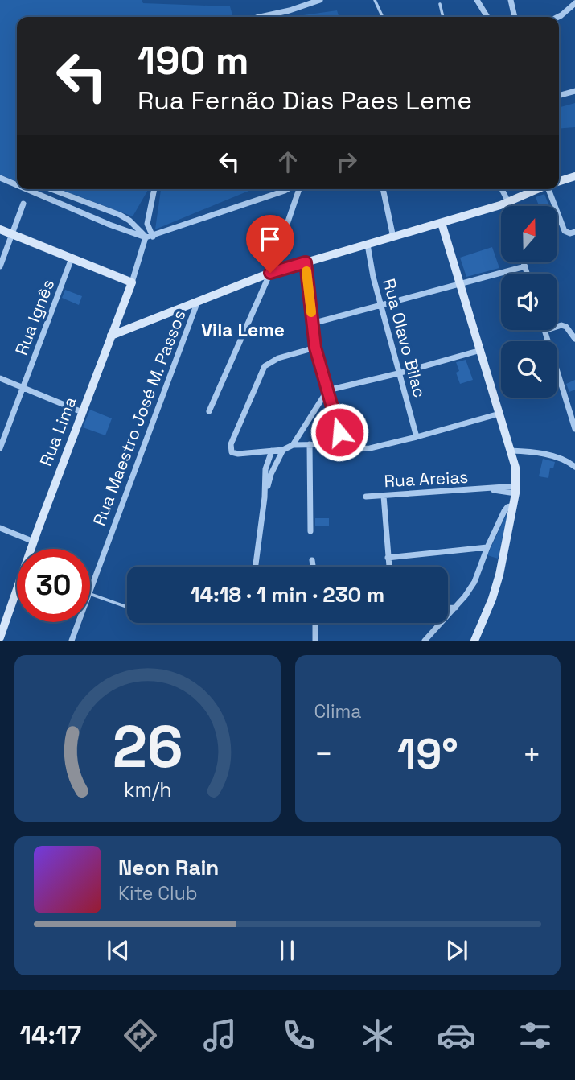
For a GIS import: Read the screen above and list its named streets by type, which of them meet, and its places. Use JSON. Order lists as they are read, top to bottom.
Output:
{
  "streets": {
    "main road": ["Rua Lima"],
    "street": [
      "Rua Ignês",
      "Rua Olavo Bilac",
      "Rua Maestro José M. Passos",
      "Rua Areias"
    ]
  },
  "districts": ["Vila Leme"],
  "north": "top",
  "page": {
    "turn": ["190 m", "Rua Fernão Dias Paes Leme"],
    "limit": "30",
    "trip": "14:18 · 1 min · 230 m",
    "tile": "Clima",
    "heat": ["−", "19°", "+"],
    "song": ["Neon Rain", "Kite Club"],
    "tabs": "14:17",
    "gauge": ["26", "km/h"]
  }
}
